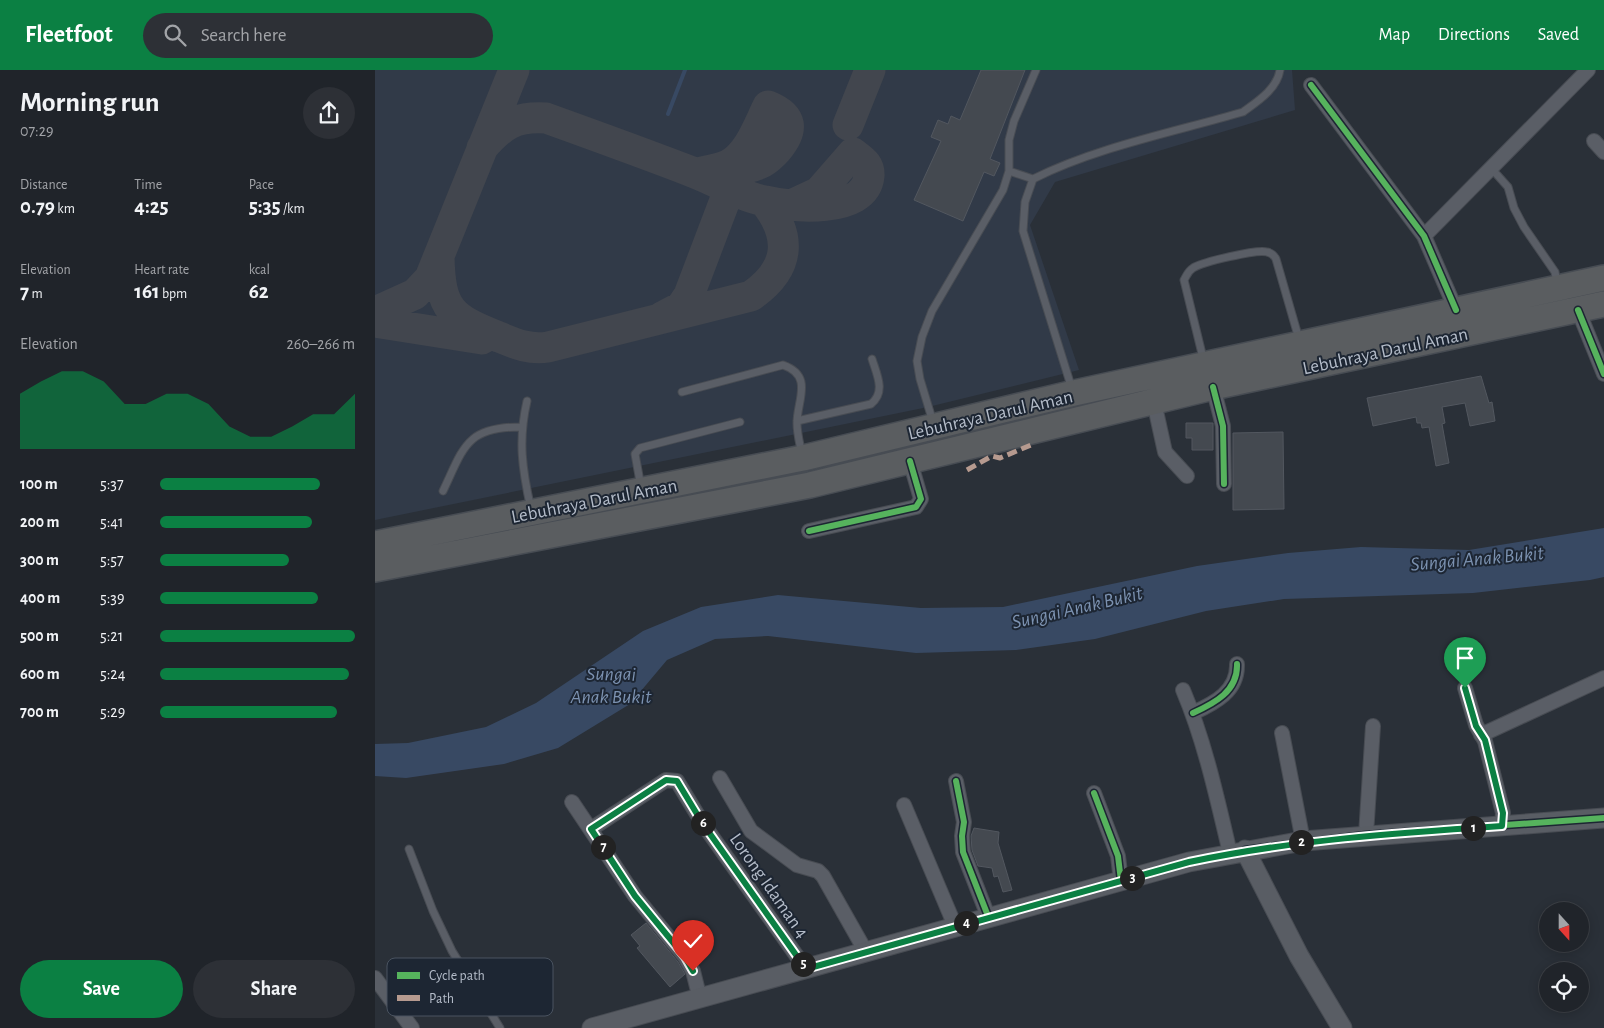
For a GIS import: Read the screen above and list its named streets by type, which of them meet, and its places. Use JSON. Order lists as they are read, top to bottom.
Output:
{
  "streets": {
    "highway": ["Lebuhraya Darul Aman"],
    "street": ["Lorong Idaman 4"]
  },
  "water": ["Sungai Anak Bukit"],
  "legend": ["Cycle path", "Path"],
  "north": "bottom",
  "page": {
    "header": "Fleetfoot",
    "search": "Search here",
    "nav": ["Map", "Directions", "Saved"],
    "heading": ["Morning run", "07:29"],
    "stats": [
      ["Distance", "0.79 km"],
      ["Time", "4:25"],
      ["Pace", "5:35 /km"],
      ["Elevation", "7 m"],
      ["Heart rate", "161 bpm"],
      ["kcal", "62"]
    ],
    "chart": ["Elevation", "260–266 m"],
    "list": [
      {
        "name": "100 m",
        "note": "5:37"
      },
      {
        "name": "200 m",
        "note": "5:41"
      },
      {
        "name": "300 m",
        "note": "5:57"
      },
      {
        "name": "400 m",
        "note": "5:39"
      },
      {
        "name": "500 m",
        "note": "5:21"
      },
      {
        "name": "600 m",
        "note": "5:24"
      },
      {
        "name": "700 m",
        "note": "5:29"
      }
    ],
    "pins": [
      "6",
      "1",
      "2",
      "7",
      "3",
      "4",
      "5"
    ],
    "buttons": ["Save", "Share"]
  }
}
